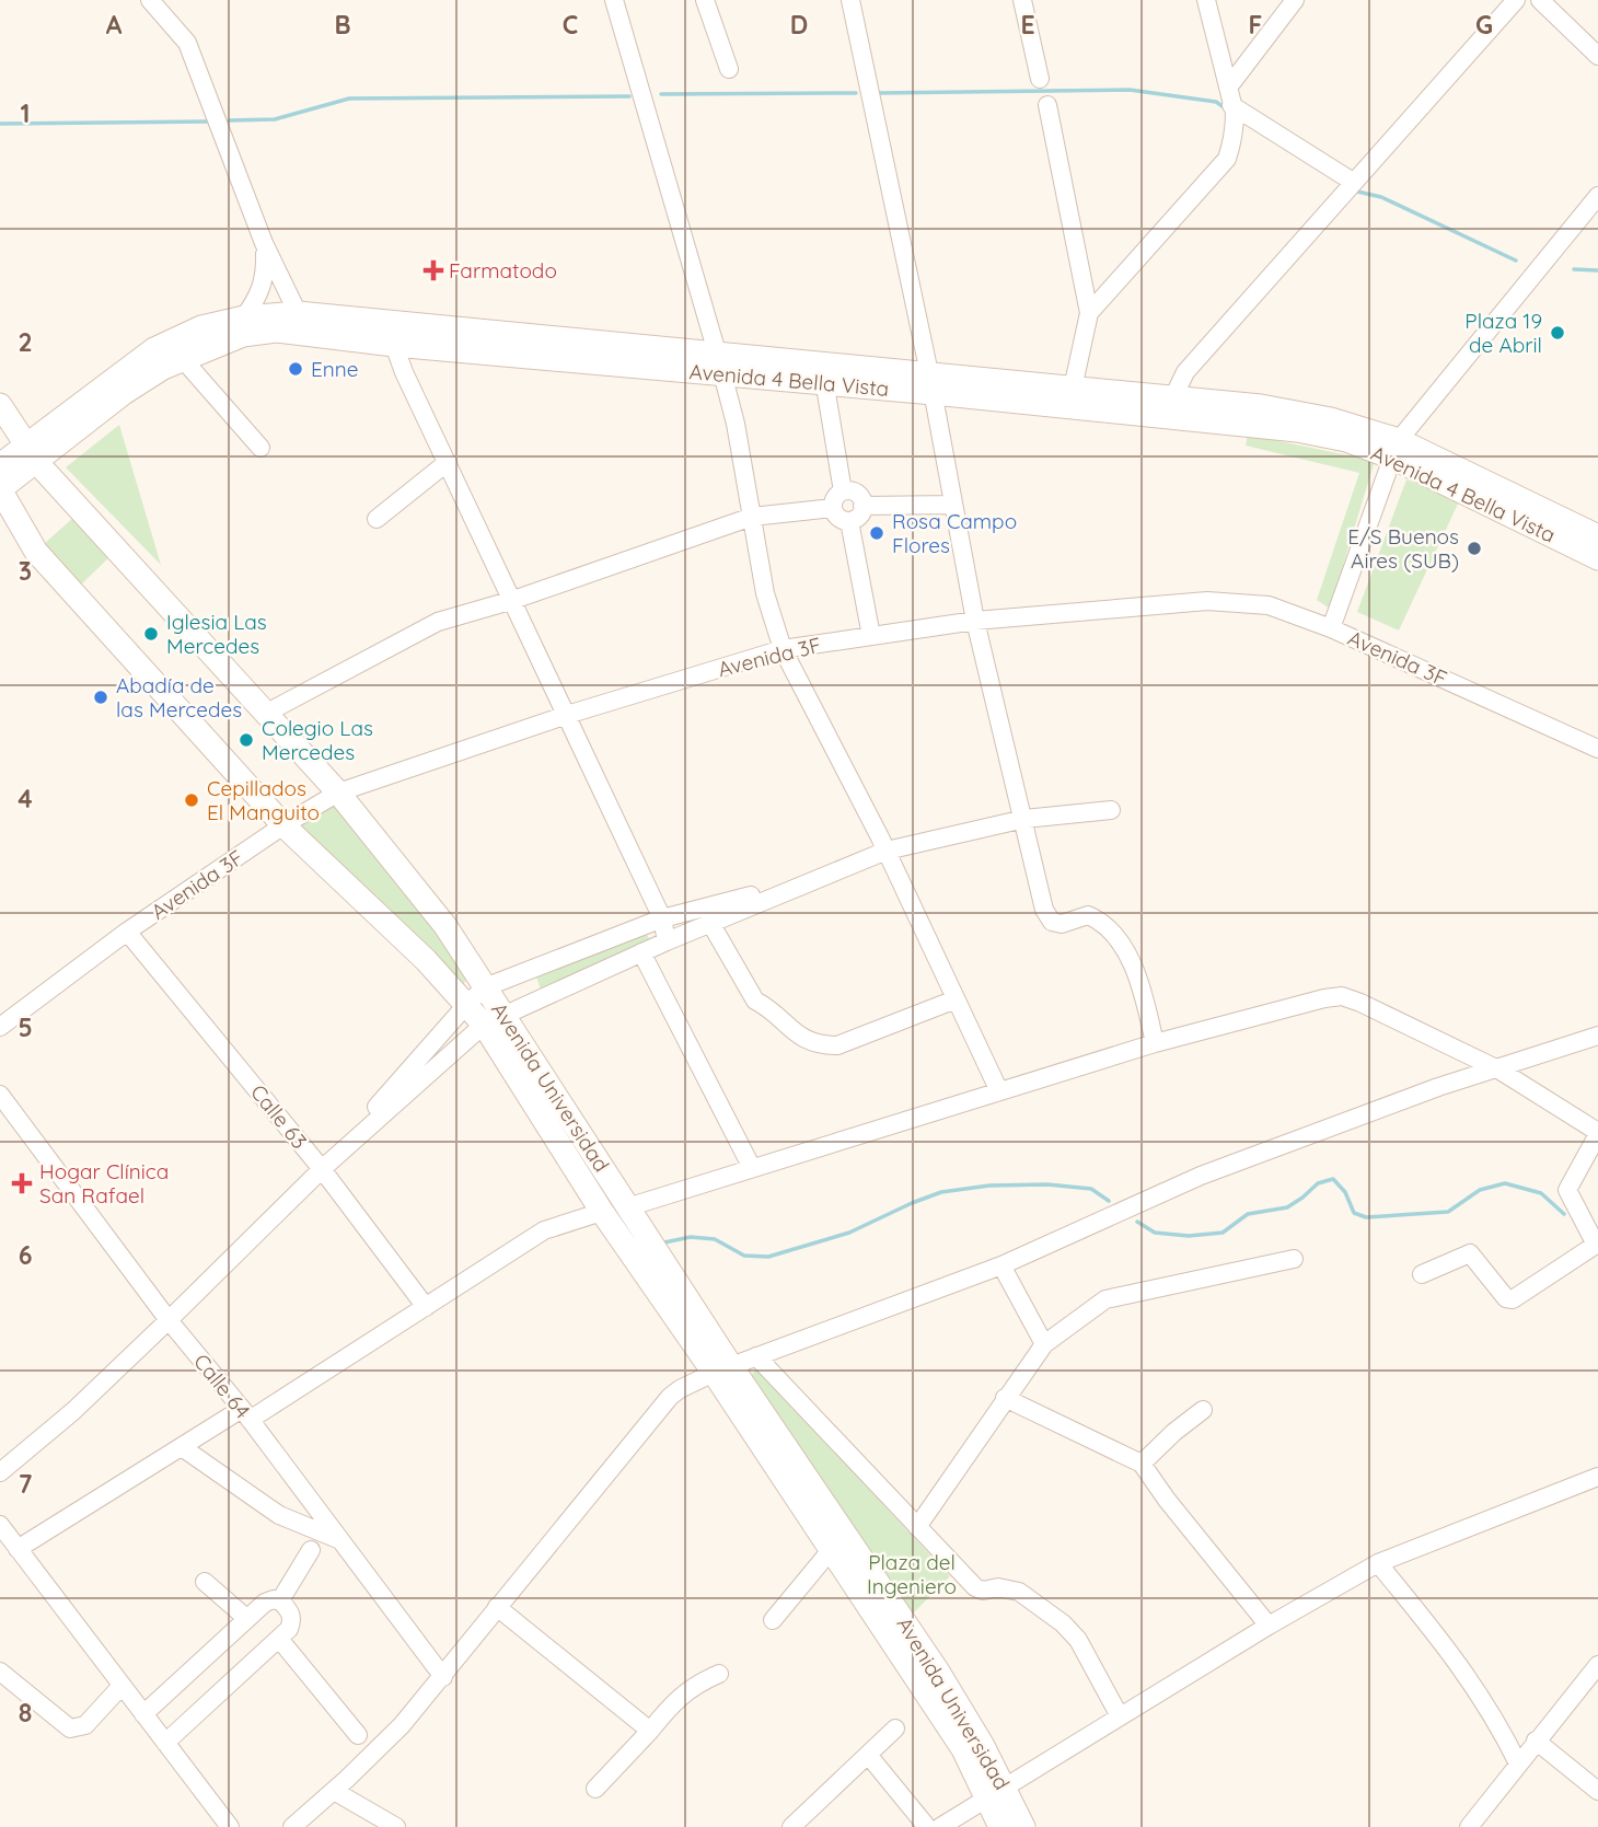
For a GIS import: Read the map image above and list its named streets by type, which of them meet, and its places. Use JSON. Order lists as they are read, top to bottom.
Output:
{
  "streets": {
    "street": [
      "Avenida 4 Bella Vista",
      "Avenida 3F",
      "Avenida Universidad",
      "Calle 63",
      "Calle 64"
    ]
  },
  "crossings": [
    ["Avenida 4 Bella Vista", "Avenida Universidad"],
    ["Avenida 3F", "Avenida Universidad"],
    ["Avenida 3F", "Calle 63"]
  ],
  "parks": ["Plaza del Ingeniero"],
  "places": {
    "health": ["Farmatodo", "Hogar Clínica San Rafael"],
    "other": [
      "Plaza 19 de Abril",
      "Enne",
      "Rosa Campo Flores",
      "E/S Buenos Aires (SUB)",
      "Iglesia Las Mercedes",
      "Abadía de las Mercedes",
      "Colegio Las Mercedes",
      "Cepillados El Manguito"
    ]
  },
  "grid": {
    "columns": [
      "A",
      "B",
      "C",
      "D",
      "E",
      "F",
      "G"
    ],
    "rows": [
      "1",
      "2",
      "3",
      "4",
      "5",
      "6",
      "7",
      "8"
    ]
  }
}
